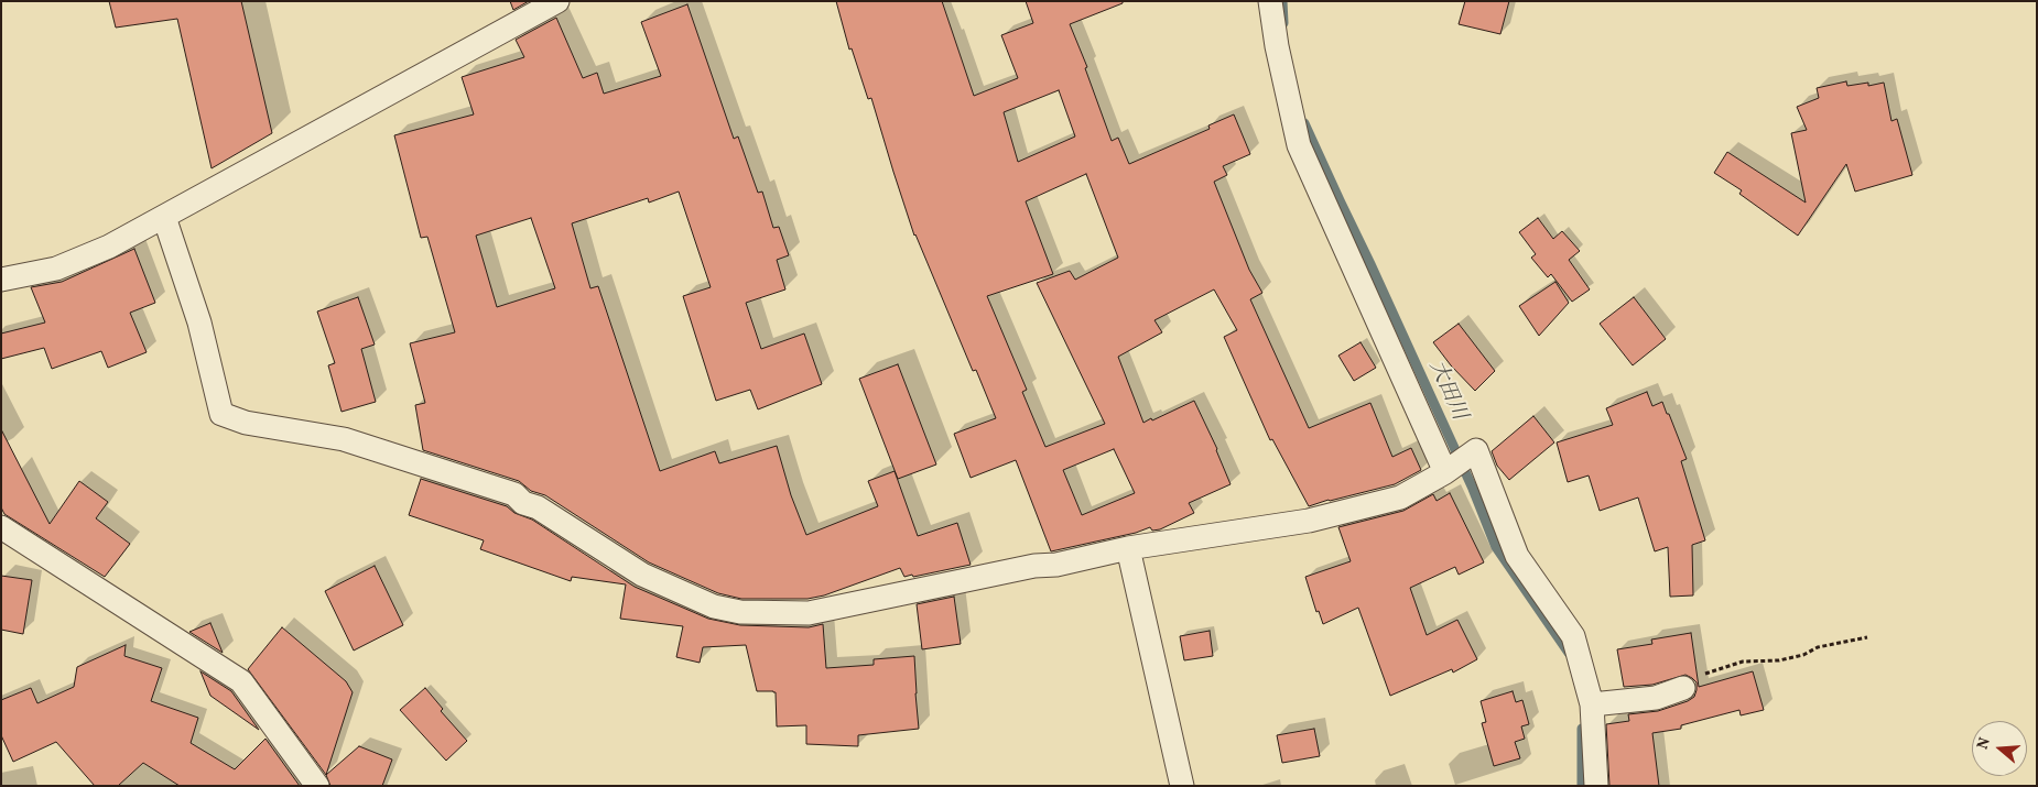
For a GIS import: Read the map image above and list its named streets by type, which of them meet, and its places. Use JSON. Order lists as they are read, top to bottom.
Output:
{
  "water": ["大田川"],
  "north": "left"
}
